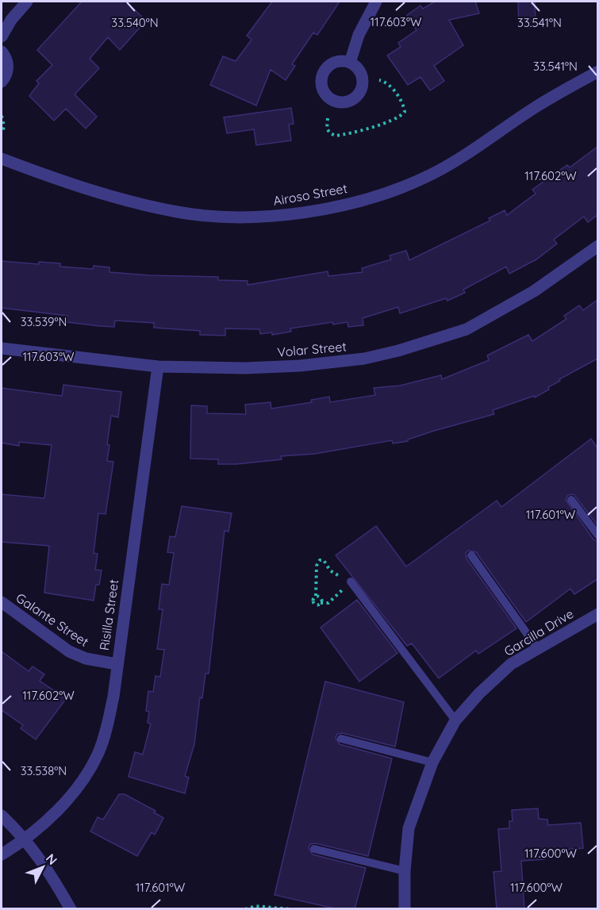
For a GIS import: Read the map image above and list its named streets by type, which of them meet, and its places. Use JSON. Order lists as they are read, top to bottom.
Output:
{
  "streets": {
    "street": [
      "Airoso Street",
      "Volar Street",
      "Risilla Street",
      "Galante Street",
      "Garcilla Drive"
    ]
  },
  "crossings": [
    ["Volar Street", "Risilla Street"],
    ["Risilla Street", "Galante Street"]
  ],
  "north": "top right",
  "coordinates": [
    "117.603°W",
    "33.540°N",
    "33.541°N",
    "117.602°W",
    "33.539°N",
    "117.601°W",
    "33.538°N",
    "117.600°W"
  ]
}
